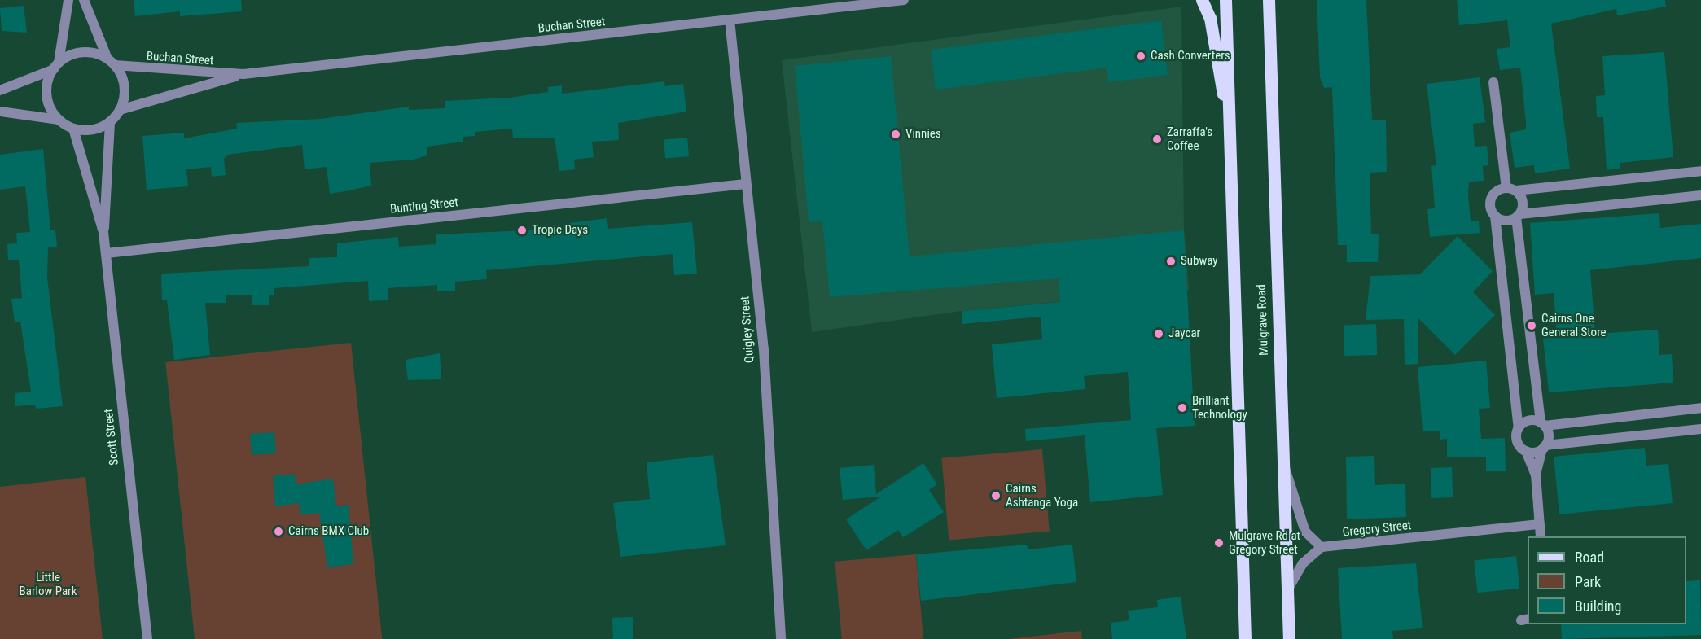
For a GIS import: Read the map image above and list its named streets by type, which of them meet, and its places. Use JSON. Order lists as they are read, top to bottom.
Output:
{
  "streets": {
    "main road": ["Mulgrave Road"],
    "street": [
      "Buchan Street",
      "Bunting Street",
      "Quigley Street",
      "Scott Street",
      "Gregory Street"
    ]
  },
  "crossings": [
    ["Buchan Street", "Quigley Street"],
    ["Buchan Street", "Scott Street"],
    ["Bunting Street", "Quigley Street"],
    ["Bunting Street", "Scott Street"]
  ],
  "parks": ["Little Barlow Park"],
  "places": [
    "Cash Converters",
    "Vinnies",
    "Zarraffa's Coffee",
    "Tropic Days",
    "Subway",
    "Cairns One General Store",
    "Jaycar",
    "Brilliant Technology",
    "Cairns Ashtanga Yoga",
    "Cairns BMX Club",
    "Mulgrave Rd at Gregory Street"
  ],
  "legend": ["Road", "Park", "Building"]
}
